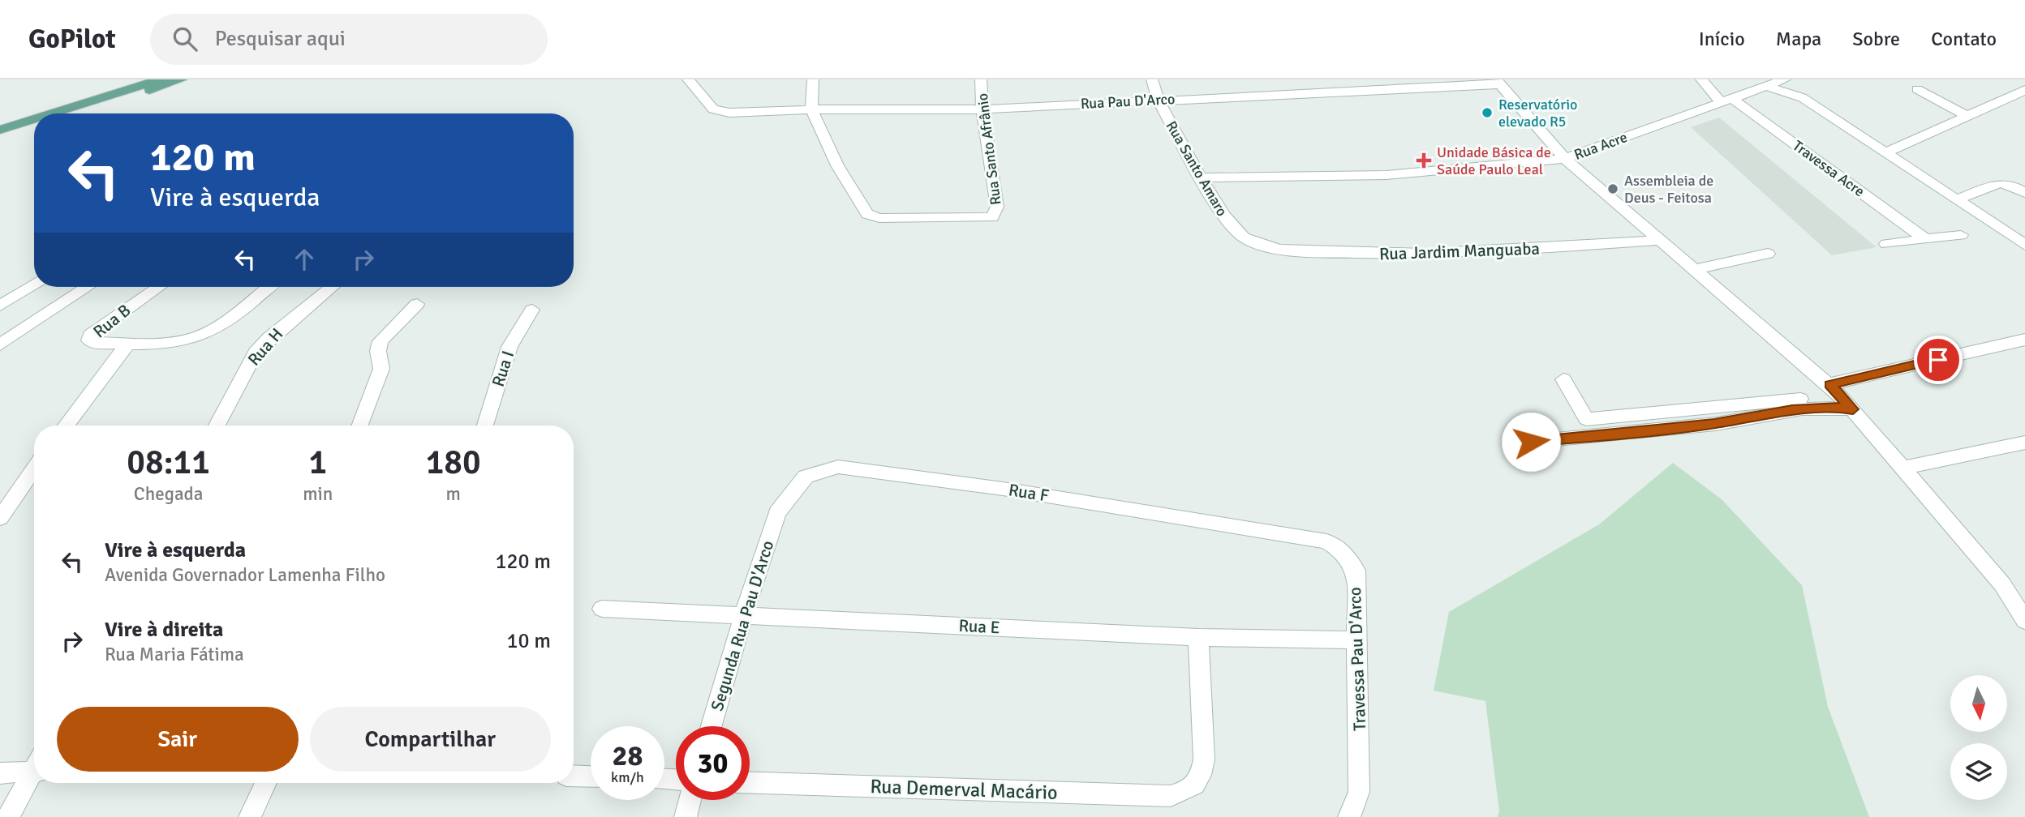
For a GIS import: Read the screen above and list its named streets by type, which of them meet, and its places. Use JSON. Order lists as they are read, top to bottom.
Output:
{
  "streets": {
    "street": [
      "Rua Pau D'Arco",
      "Rua Acre",
      "Rua Santo Afrânio",
      "Rua Santo Amaro",
      "Travessa Acre",
      "Rua Jardim Manguaba",
      "Rua B",
      "Rua H",
      "Rua I",
      "Rua F",
      "Segunda Rua Pau D'Arco",
      "Rua E",
      "Travessa Pau D'Arco",
      "Rua Demerval Macário"
    ]
  },
  "crossings": [
    ["Rua Pau D'Arco", "Rua Santo Afrânio"],
    ["Rua Pau D'Arco", "Rua Santo Amaro"],
    ["Rua Acre", "Rua Santo Amaro"],
    ["Rua Acre", "Travessa Acre"],
    ["Rua Santo Amaro", "Rua Jardim Manguaba"],
    ["Rua F", "Segunda Rua Pau D'Arco"],
    ["Rua F", "Travessa Pau D'Arco"],
    ["Segunda Rua Pau D'Arco", "Rua E"],
    ["Rua E", "Travessa Pau D'Arco"],
    ["Rua E", "Rua Demerval Macário"]
  ],
  "places": {
    "other": ["Reservatório elevado R5", "Assembleia de Deus - Feitosa"],
    "health": ["Unidade Básica de Saúde Paulo Leal"]
  },
  "north": "bottom",
  "page": {
    "header": "GoPilot",
    "search": "Pesquisar aqui",
    "nav": [
      "Início",
      "Mapa",
      "Sobre",
      "Contato"
    ],
    "turn": ["120 m", "Vire à esquerda"],
    "eta": [
      "08:11",
      "Chegada",
      "1",
      "min",
      "180",
      "m"
    ],
    "list": [
      {
        "name": "Vire à esquerda",
        "note": "Avenida Governador Lamenha Filho",
        "value": "120 m"
      },
      {
        "name": "Vire à direita",
        "note": "Rua Maria Fátima",
        "value": "10 m"
      }
    ],
    "buttons": ["Sair", "Compartilhar"],
    "speed": "28 km/h",
    "limit": "30"
  }
}
